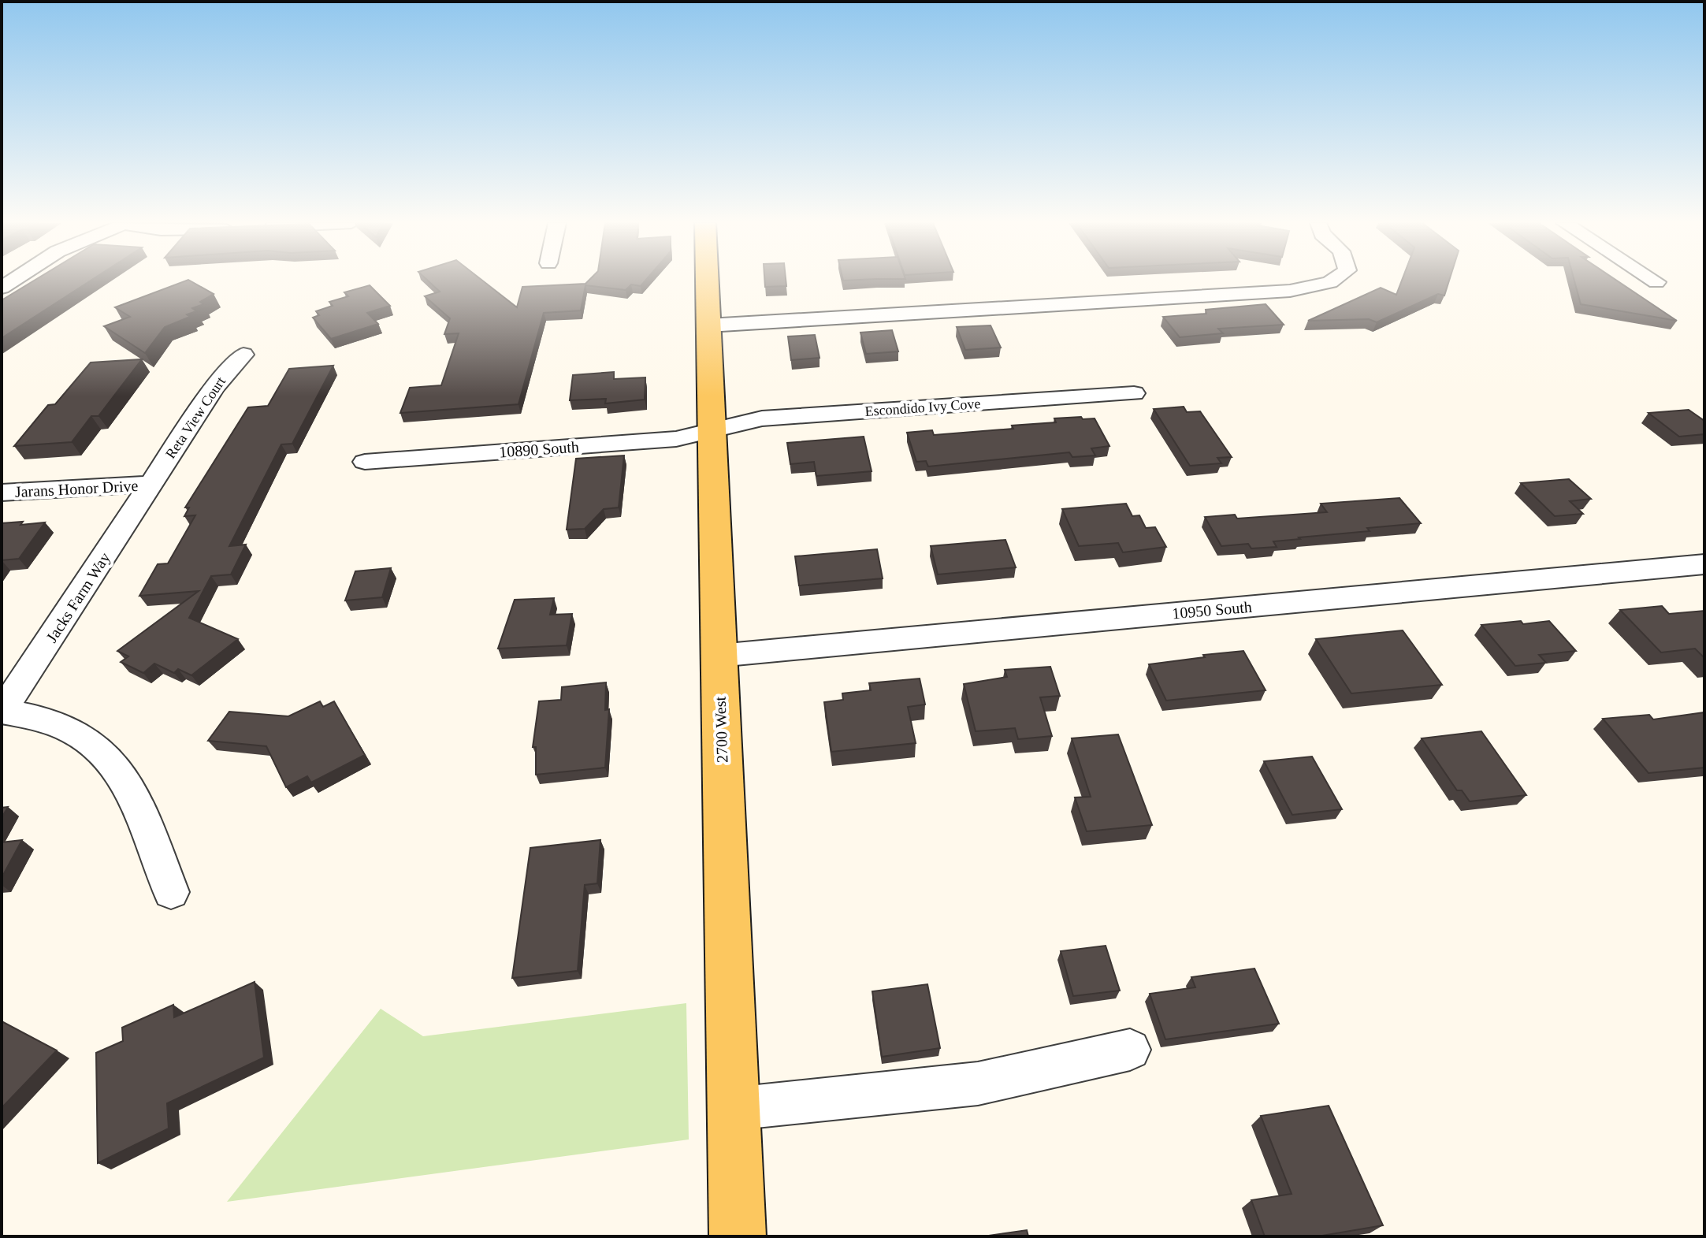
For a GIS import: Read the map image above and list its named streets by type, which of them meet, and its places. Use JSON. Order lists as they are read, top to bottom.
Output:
{
  "streets": {
    "main road": ["2700 West"],
    "street": [
      "Escondido Ivy Cove",
      "Reta View Court",
      "10890 South",
      "Jarans Honor Drive",
      "Jacks Farm Way",
      "10950 South"
    ]
  },
  "crossings": [
    ["Escondido Ivy Cove", "10890 South"],
    ["Escondido Ivy Cove", "2700 West"],
    ["Reta View Court", "Jarans Honor Drive"],
    ["Reta View Court", "Jacks Farm Way"],
    ["10890 South", "2700 West"],
    ["Jarans Honor Drive", "Jacks Farm Way"],
    ["10950 South", "2700 West"]
  ]
}
